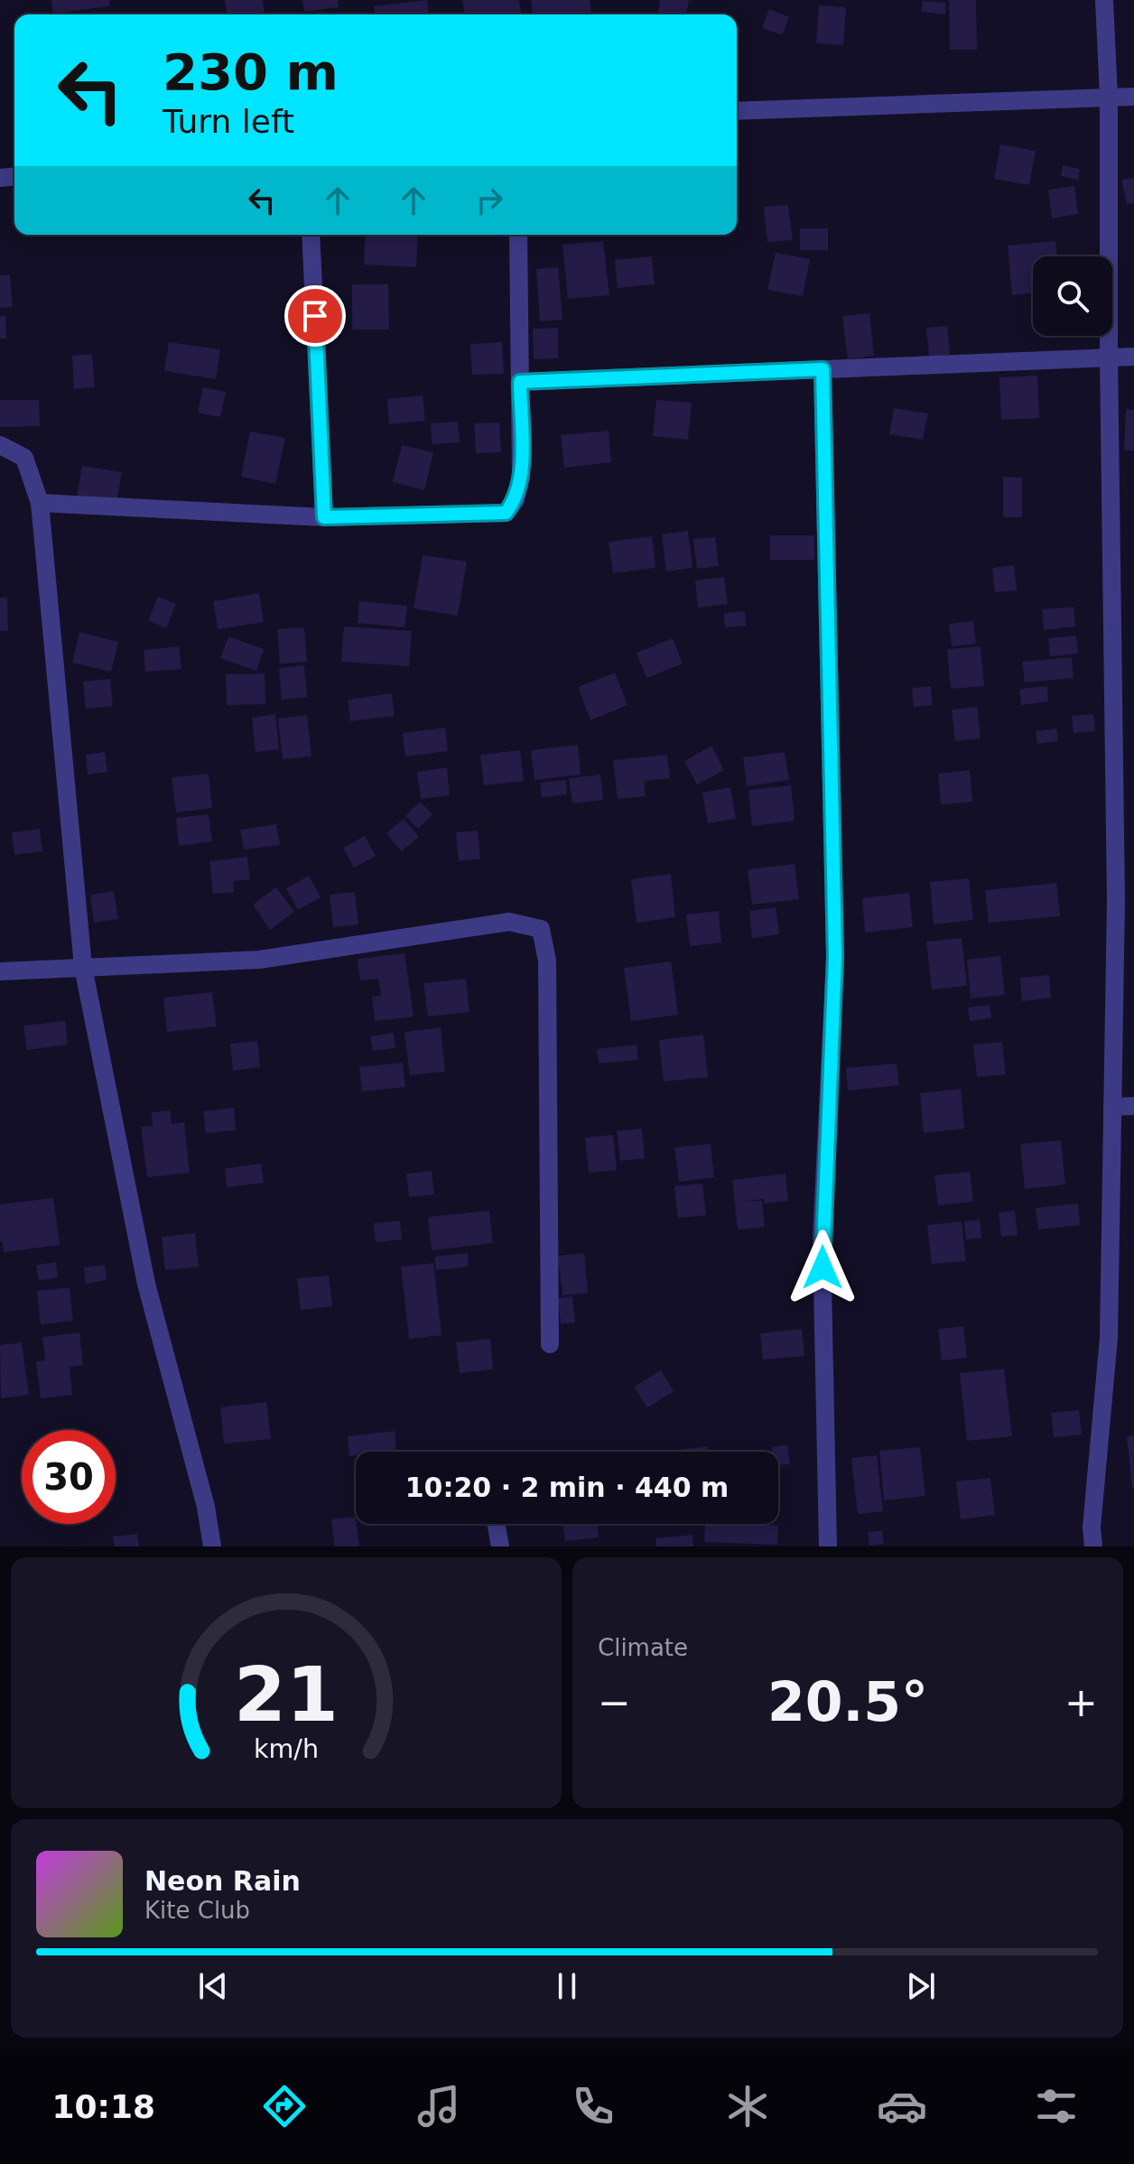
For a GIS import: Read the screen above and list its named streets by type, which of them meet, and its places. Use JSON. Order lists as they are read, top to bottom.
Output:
{
  "page": {
    "turn": ["230 m", "Turn left"],
    "limit": "30",
    "trip": "10:20 · 2 min · 440 m",
    "tile": "Climate",
    "heat": ["−", "20.5°", "+"],
    "song": ["Neon Rain", "Kite Club"],
    "tabs": "10:18",
    "gauge": ["21", "km/h"]
  }
}
